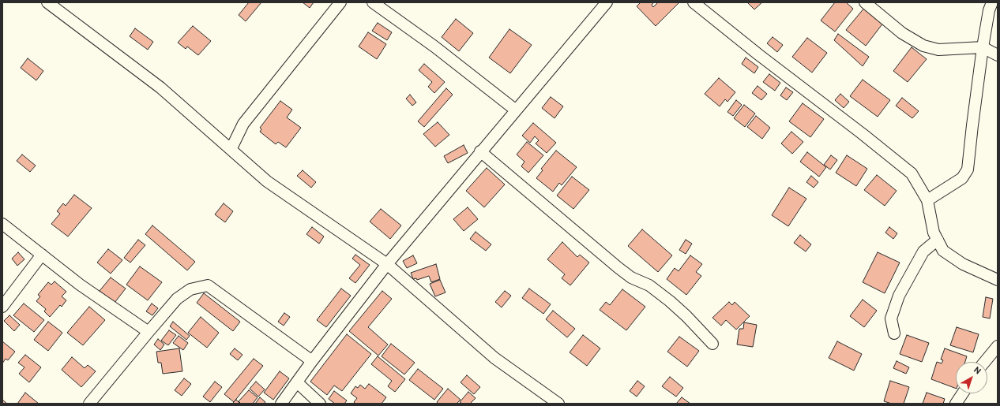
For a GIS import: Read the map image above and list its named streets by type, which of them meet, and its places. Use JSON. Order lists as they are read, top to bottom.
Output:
{
  "north": "top right"
}
